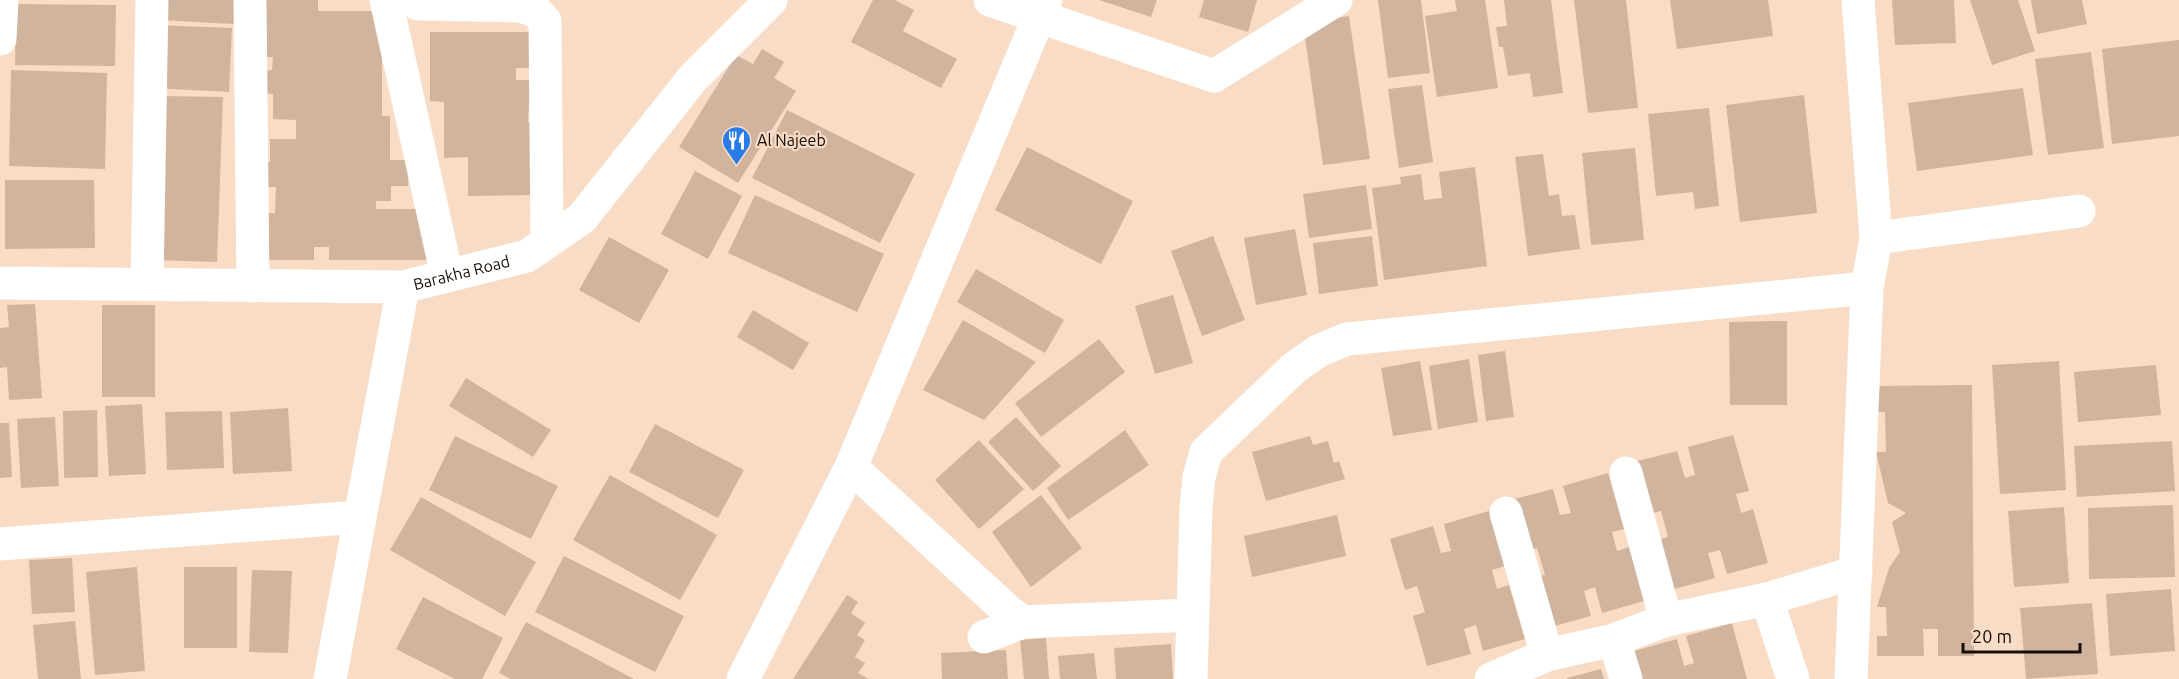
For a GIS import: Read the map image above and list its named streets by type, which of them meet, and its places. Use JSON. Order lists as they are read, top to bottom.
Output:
{
  "streets": {
    "street": ["Barakha Road"]
  },
  "places": {
    "restaurant": ["Al Najeeb"]
  },
  "scale_bar": "20 m"
}
